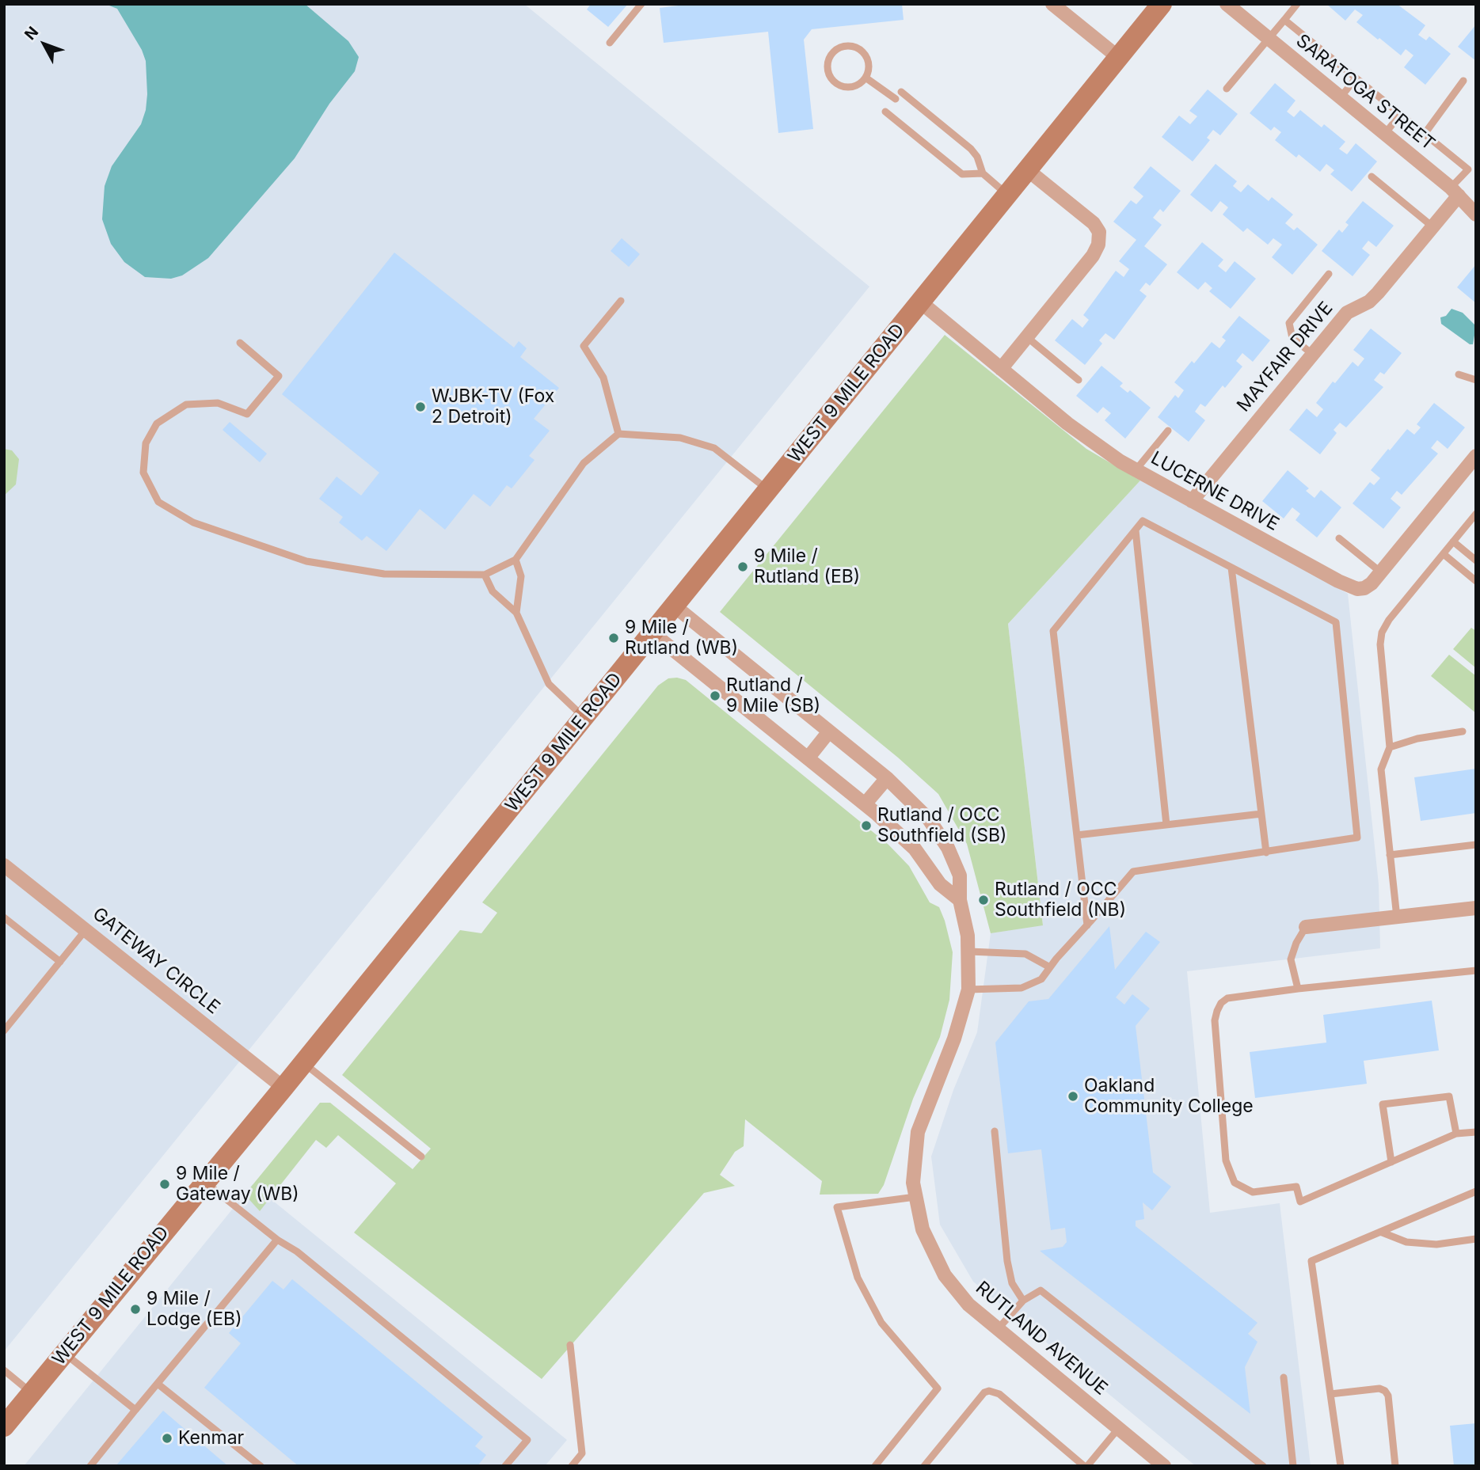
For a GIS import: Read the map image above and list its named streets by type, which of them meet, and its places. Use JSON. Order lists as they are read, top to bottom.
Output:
{
  "streets": {
    "main road": ["WEST 9 MILE ROAD"],
    "street": [
      "SARATOGA STREET",
      "MAYFAIR DRIVE",
      "LUCERNE DRIVE",
      "GATEWAY CIRCLE",
      "RUTLAND AVENUE"
    ]
  },
  "crossings": [
    ["SARATOGA STREET", "MAYFAIR DRIVE"],
    ["MAYFAIR DRIVE", "LUCERNE DRIVE"],
    ["WEST 9 MILE ROAD", "LUCERNE DRIVE"],
    ["WEST 9 MILE ROAD", "GATEWAY CIRCLE"],
    ["WEST 9 MILE ROAD", "RUTLAND AVENUE"]
  ],
  "places": [
    "WJBK-TV (Fox 2 Detroit)",
    "9 Mile / Rutland (EB)",
    "9 Mile / Rutland (WB)",
    "Rutland / 9 Mile (SB)",
    "Rutland / OCC Southfield (SB)",
    "Rutland / OCC Southfield (NB)",
    "Oakland Community College",
    "9 Mile / Gateway (WB)",
    "9 Mile / Lodge (EB)",
    "Kenmar"
  ],
  "north": "top left"
}
